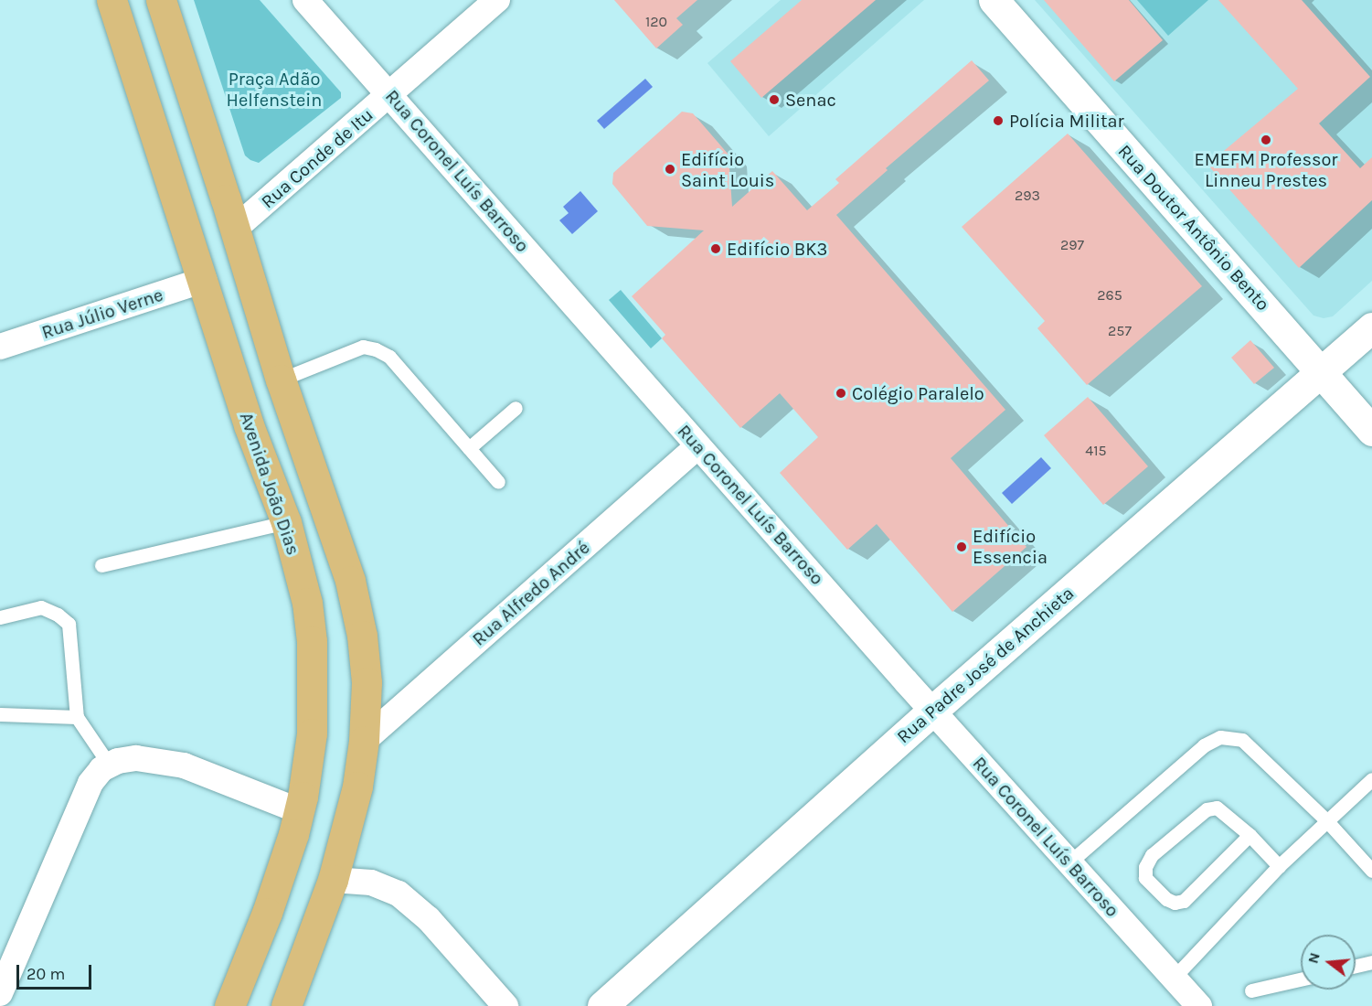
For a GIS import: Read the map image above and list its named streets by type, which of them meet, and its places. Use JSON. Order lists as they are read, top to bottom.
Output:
{
  "streets": {
    "main road": ["Avenida João Dias"],
    "street": [
      "Rua Conde de Itu",
      "Rua Coronel Luís Barroso",
      "Rua Doutor Antônio Bento",
      "Rua Júlio Verne",
      "Rua Alfredo André",
      "Rua Padre José de Anchieta"
    ]
  },
  "crossings": [
    ["Rua Conde de Itu", "Rua Coronel Luís Barroso"],
    ["Rua Coronel Luís Barroso", "Rua Alfredo André"],
    ["Rua Coronel Luís Barroso", "Rua Padre José de Anchieta"],
    ["Rua Doutor Antônio Bento", "Rua Padre José de Anchieta"],
    ["Rua Júlio Verne", "Avenida João Dias"]
  ],
  "parks": ["Praça Adão Helfenstein"],
  "places": [
    "Senac",
    "Polícia Militar",
    "EMEFM Professor Linneu Prestes",
    "Edifício Saint Louis",
    "Edifício BK3",
    "Colégio Paralelo",
    "Edifício Essencia"
  ],
  "house_numbers": [
    "120",
    "293",
    "297",
    "265",
    "257",
    "415"
  ],
  "scale_bar": "20 m",
  "north": "left"
}
